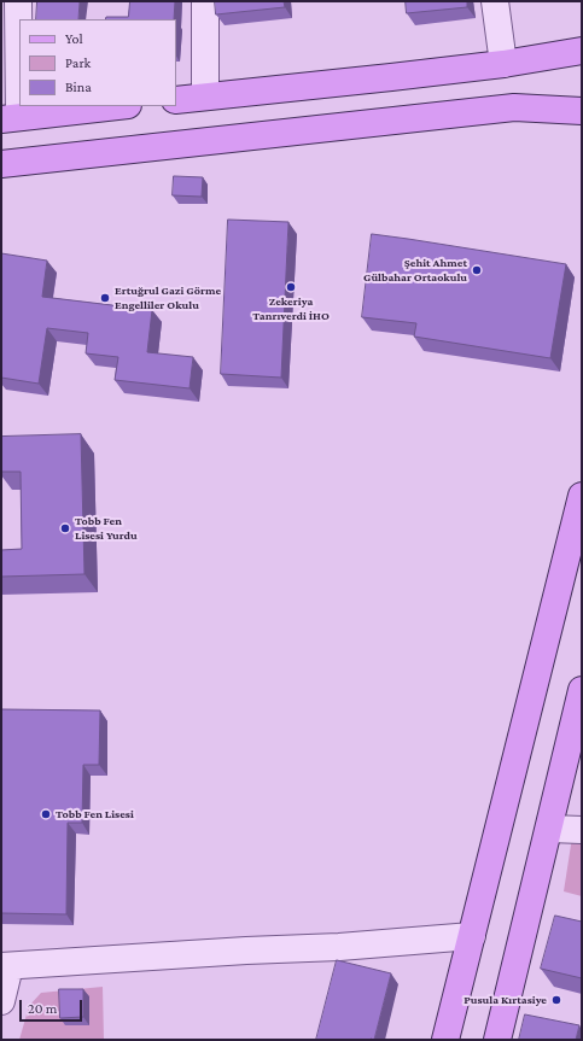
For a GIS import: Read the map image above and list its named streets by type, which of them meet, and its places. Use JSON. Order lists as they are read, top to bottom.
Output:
{
  "places": [
    "Şehit Ahmet Gülbahar Ortaokulu",
    "Zekeriya Tanrıverdi İHO",
    "Ertuğrul Gazi Görme Engelliler Okulu",
    "Tobb Fen Lisesi Yurdu",
    "Tobb Fen Lisesi",
    "Pusula Kırtasiye"
  ],
  "legend": ["Yol", "Park", "Bina"],
  "scale_bar": "20 m"
}
